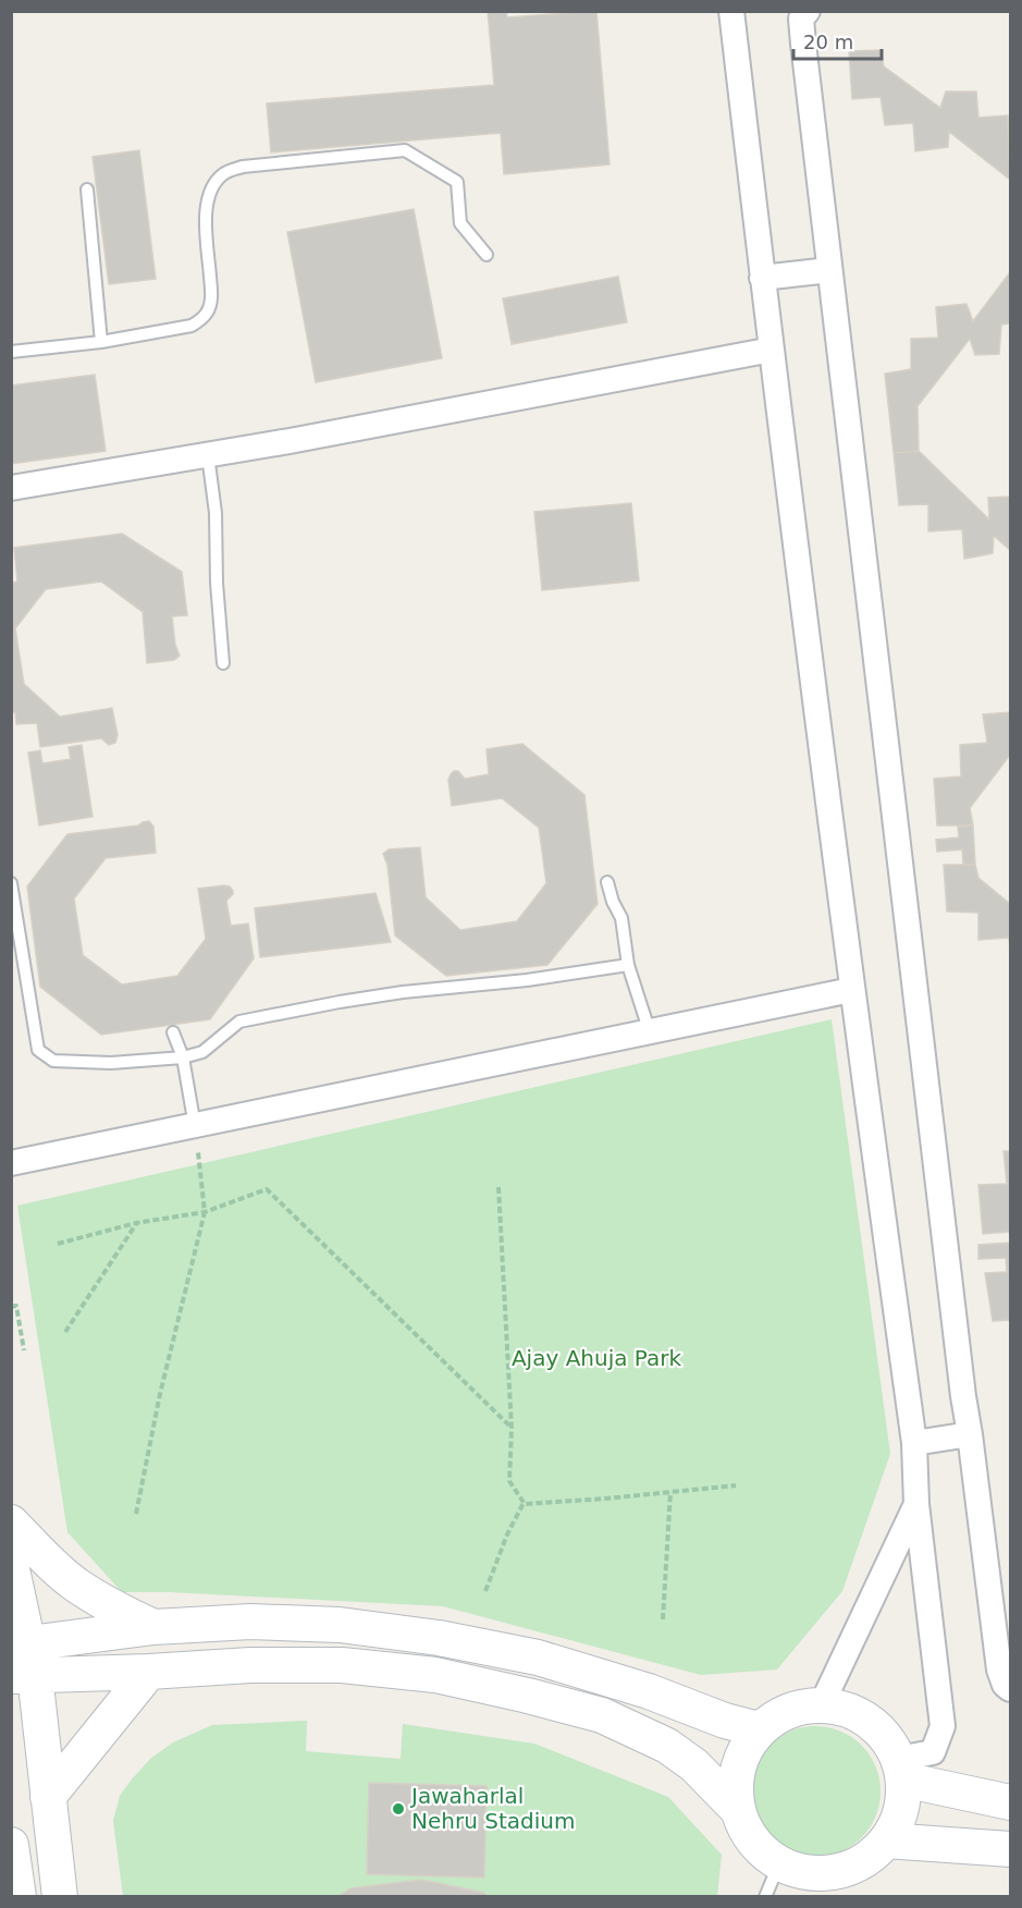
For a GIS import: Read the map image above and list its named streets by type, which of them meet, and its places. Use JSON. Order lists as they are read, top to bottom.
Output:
{
  "parks": ["Ajay Ahuja Park"],
  "places": ["Jawaharlal Nehru Stadium"],
  "scale_bar": "20 m"
}
